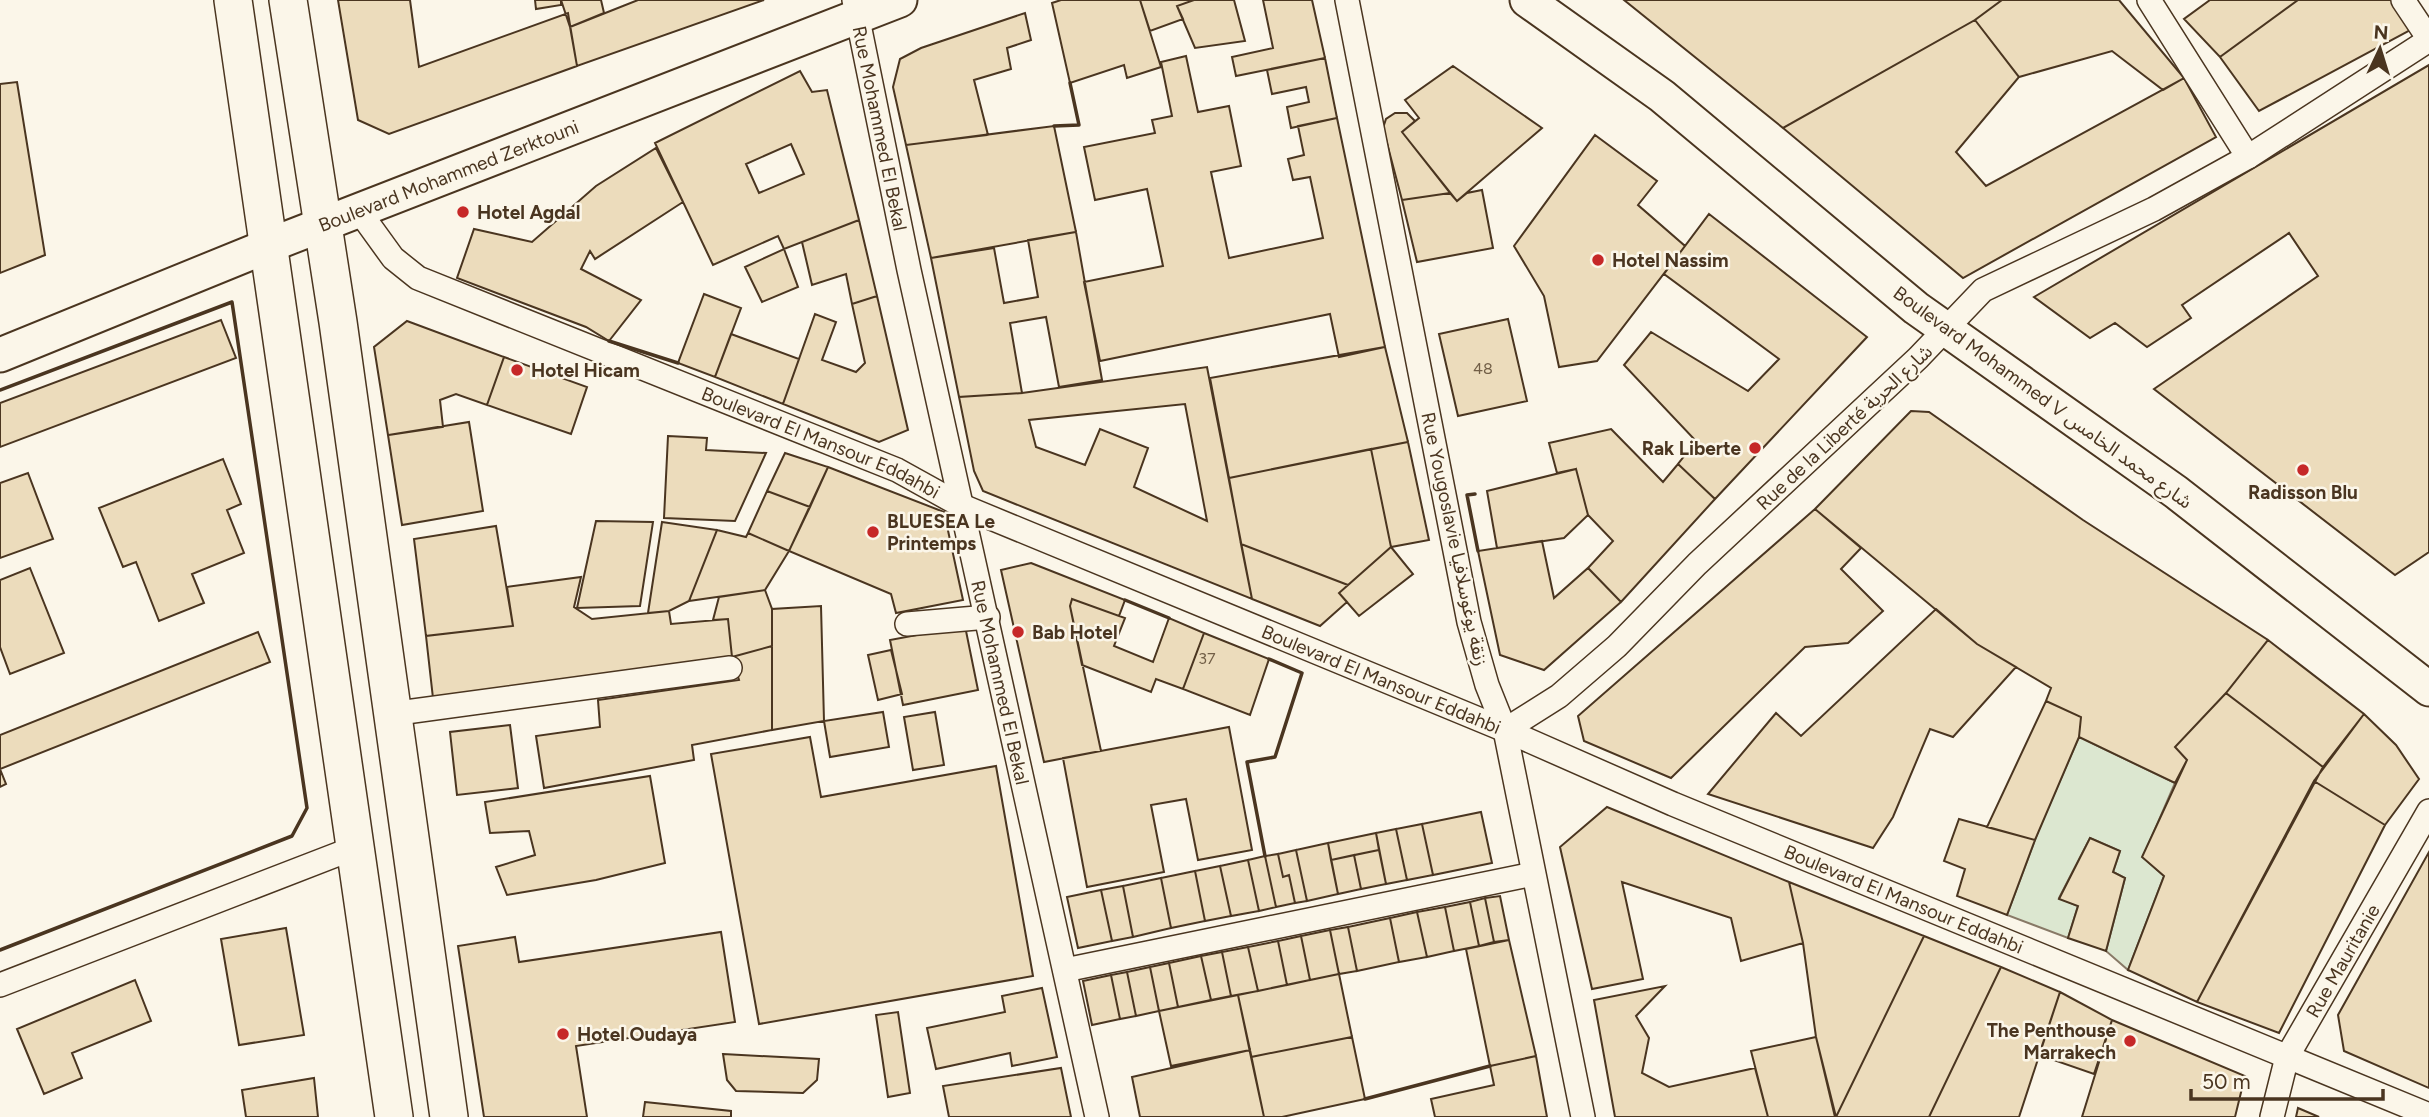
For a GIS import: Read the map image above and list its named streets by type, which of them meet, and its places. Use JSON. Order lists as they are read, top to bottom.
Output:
{
  "streets": {
    "main road": ["Boulevard Mohammed Zerktouni", "Boulevard Mohammed V شارع محمد الخامس"],
    "street": [
      "Rue Mohammed El Bekal",
      "Rue de la Liberté شارع الحرية",
      "Boulevard El Mansour Eddahbi",
      "Rue Yougoslavie زنقة يوغوسلافيا",
      "Rue Mauritanie"
    ]
  },
  "crossings": [
    ["Rue Mohammed El Bekal", "Boulevard Mohammed Zerktouni"],
    ["Rue Mohammed El Bekal", "Boulevard El Mansour Eddahbi"],
    ["Boulevard Mohammed Zerktouni", "Boulevard El Mansour Eddahbi"],
    ["Boulevard Mohammed V شارع محمد الخامس", "Rue de la Liberté شارع الحرية"],
    ["Rue de la Liberté شارع الحرية", "Boulevard El Mansour Eddahbi"],
    ["Rue de la Liberté شارع الحرية", "Rue Yougoslavie زنقة يوغوسلافيا"],
    ["Boulevard El Mansour Eddahbi", "Rue Yougoslavie زنقة يوغوسلافيا"],
    ["Boulevard El Mansour Eddahbi", "Rue Mauritanie"]
  ],
  "places": [
    "Hotel Agdal",
    "Hotel Nassim",
    "Hotel Hicam",
    "Rak Liberte",
    "Radisson Blu",
    "BLUESEA Le Printemps",
    "Bab Hotel",
    "Hotel Oudaya",
    "The Penthouse Marrakech"
  ],
  "house_numbers": ["48", "37"],
  "scale_bar": "50 m",
  "north": "top"
}
